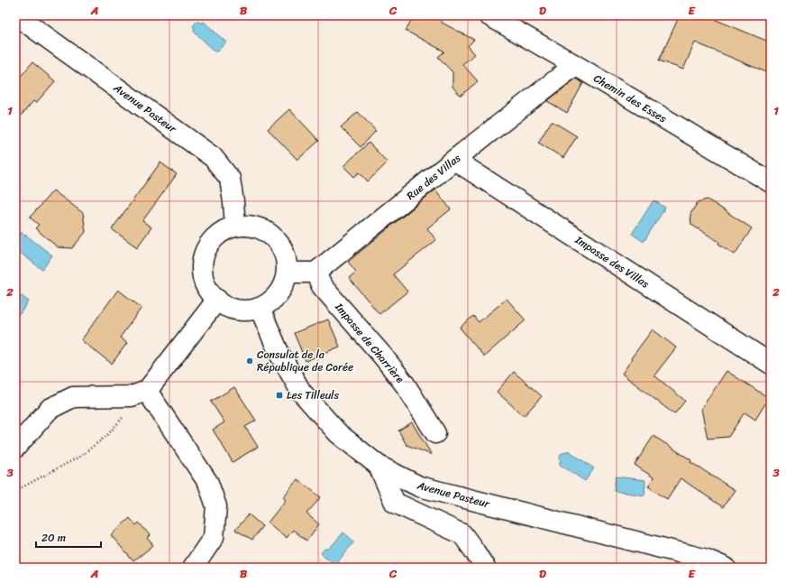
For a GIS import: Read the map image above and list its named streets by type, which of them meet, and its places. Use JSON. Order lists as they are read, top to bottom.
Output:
{
  "streets": {
    "street": [
      "Chemin des Esses",
      "Avenue Pasteur",
      "Rue des Villas",
      "Impasse des Villas",
      "Impasse de Charrière"
    ]
  },
  "crossings": [
    ["Chemin des Esses", "Rue des Villas"],
    ["Rue des Villas", "Impasse des Villas"],
    ["Rue des Villas", "Impasse de Charrière"]
  ],
  "places": {
    "other": ["Consulat de la République de Corée"],
    "transit": ["Les Tilleuls"]
  },
  "scale_bar": "20 m",
  "grid": {
    "columns": [
      "A",
      "B",
      "C",
      "D",
      "E"
    ],
    "rows": ["1", "2", "3"]
  }
}
